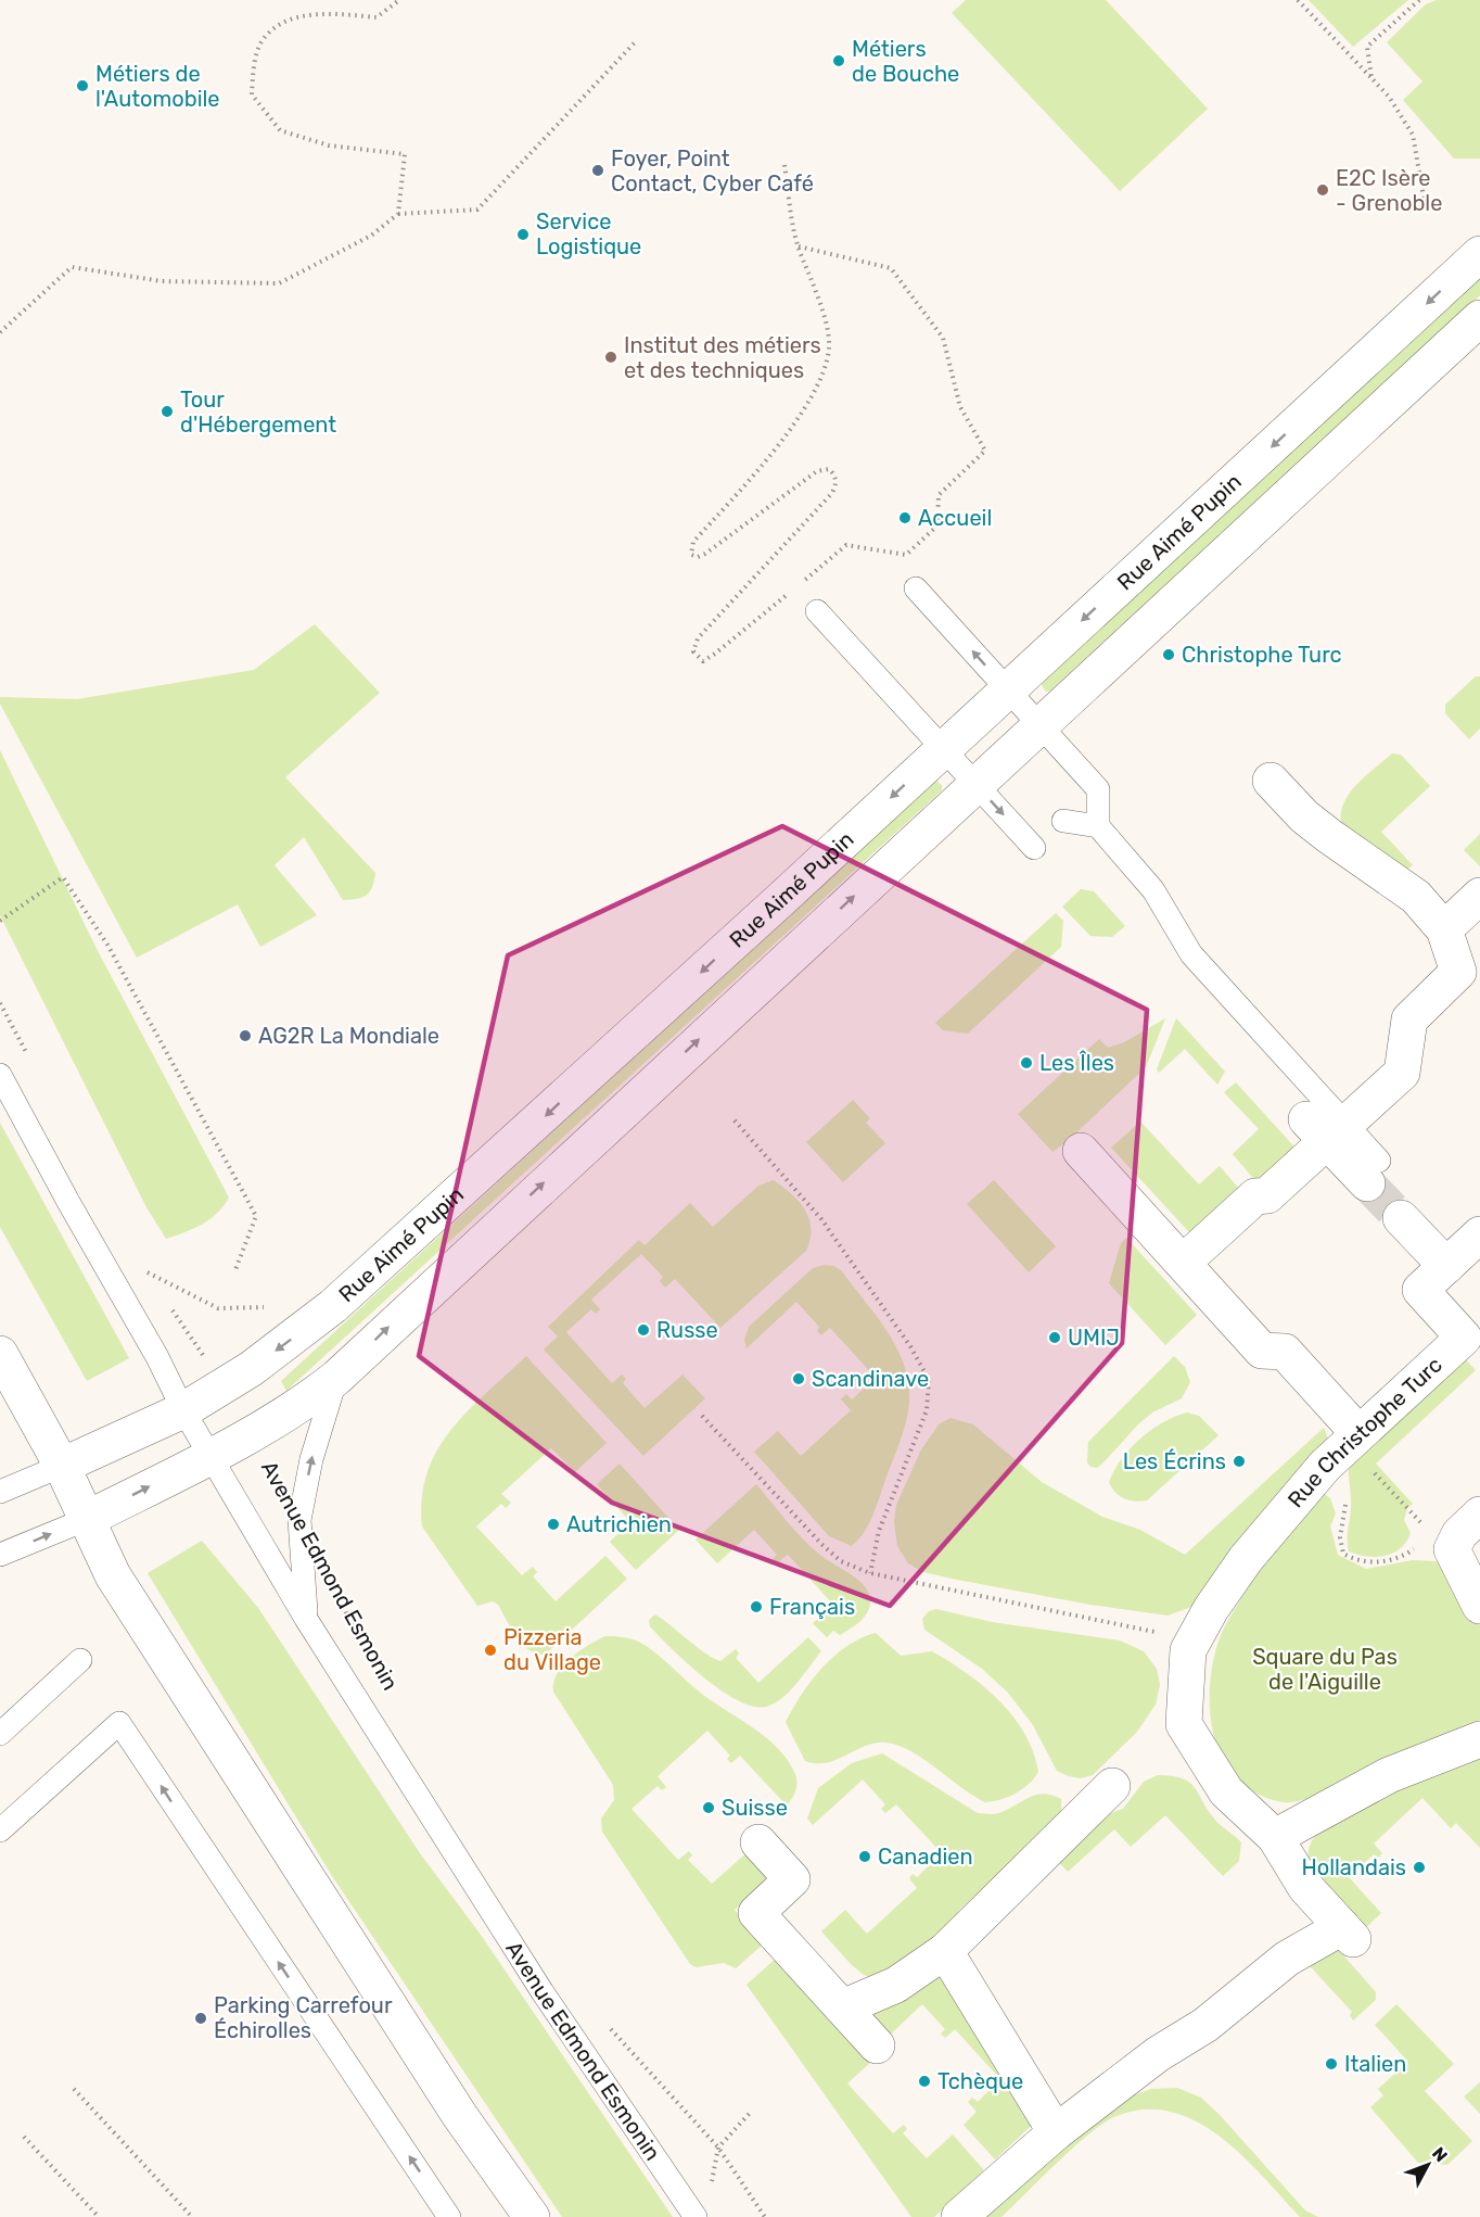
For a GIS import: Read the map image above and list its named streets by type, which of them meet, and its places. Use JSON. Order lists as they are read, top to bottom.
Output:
{
  "streets": {
    "street": ["Rue Aimé Pupin", "Rue Christophe Turc"],
    "lane": ["Avenue Edmond Esmonin"]
  },
  "crossings": [
    ["Rue Aimé Pupin", "Avenue Edmond Esmonin"]
  ],
  "parks": ["Square du Pas de l'Aiguille"],
  "places": [
    "Métiers de Bouche",
    "Métiers de l'Automobile",
    "Foyer, Point Contact, Cyber Café",
    "E2C Isère - Grenoble",
    "Service Logistique",
    "Institut des métiers et des techniques",
    "Tour d'Hébergement",
    "Accueil",
    "Christophe Turc",
    "AG2R La Mondiale",
    "Les Îles",
    "Russe",
    "UMIJ",
    "Scandinave",
    "Les Écrins",
    "Autrichien",
    "Français",
    "Pizzeria du Village",
    "Suisse",
    "Canadien",
    "Hollandais",
    "Parking Carrefour Échirolles",
    "Italien",
    "Tchèque"
  ],
  "north": "top right"
}
